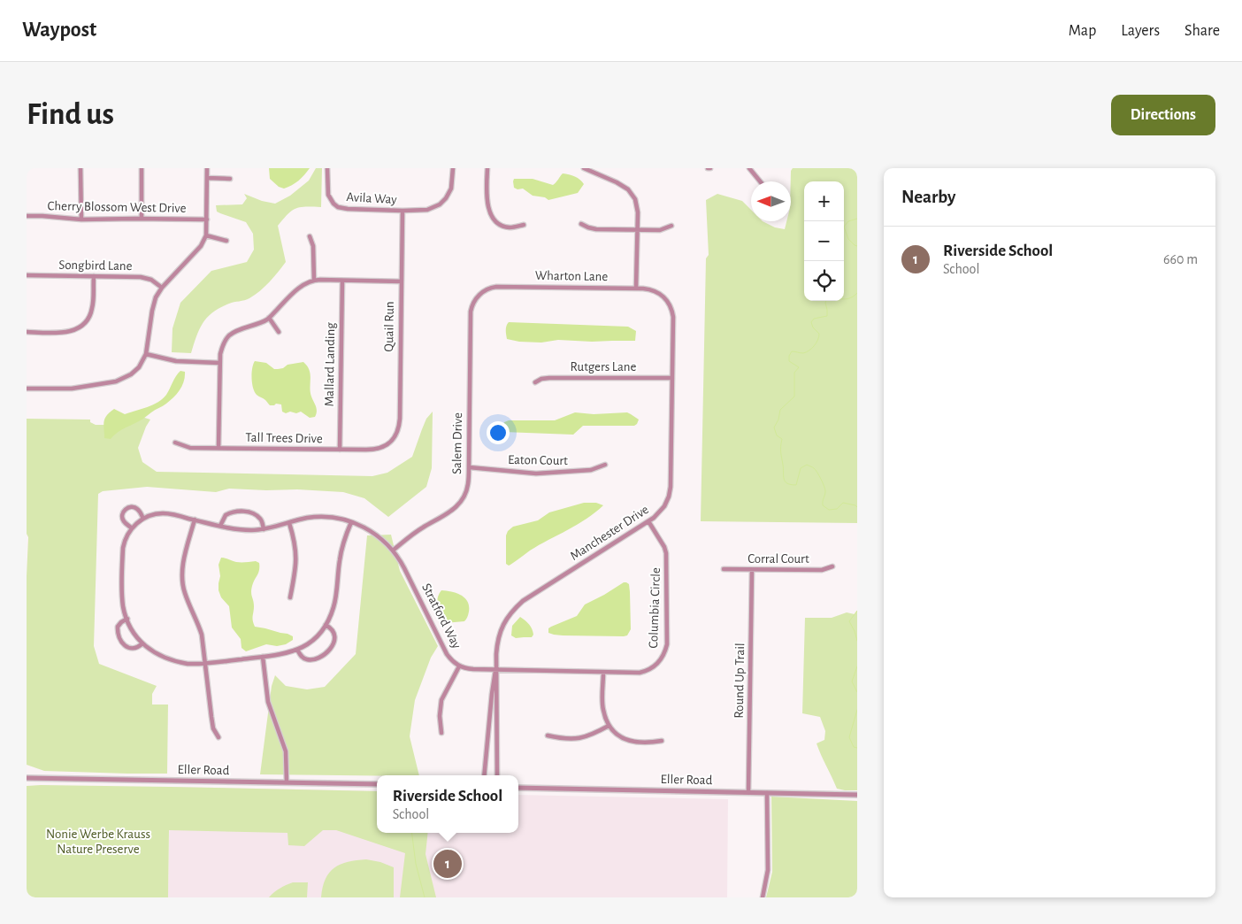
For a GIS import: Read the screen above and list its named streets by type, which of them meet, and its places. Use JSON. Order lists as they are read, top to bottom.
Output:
{
  "streets": {
    "street": [
      "Avila Way",
      "Cherry Blossom West Drive",
      "Songbird Lane",
      "Wharton Lane",
      "Quail Run",
      "Mallard Landing",
      "Rutgers Lane",
      "Tall Trees Drive",
      "Salem Drive",
      "Eaton Court",
      "Manchester Drive",
      "Corral Court",
      "Columbia Circle",
      "Stratford Way",
      "Round Up Trail",
      "Eller Road"
    ]
  },
  "crossings": [
    ["Avila Way", "Quail Run"],
    ["Wharton Lane", "Salem Drive"],
    ["Wharton Lane", "Manchester Drive"],
    ["Quail Run", "Tall Trees Drive"],
    ["Mallard Landing", "Tall Trees Drive"],
    ["Rutgers Lane", "Manchester Drive"],
    ["Salem Drive", "Eaton Court"],
    ["Salem Drive", "Stratford Way"],
    ["Manchester Drive", "Columbia Circle"],
    ["Manchester Drive", "Stratford Way"],
    ["Corral Court", "Round Up Trail"],
    ["Columbia Circle", "Stratford Way"],
    ["Round Up Trail", "Eller Road"]
  ],
  "parks": ["Nonie Werbe Krauss Nature Preserve"],
  "north": "left",
  "page": {
    "header": "Waypost",
    "nav": ["Map", "Layers", "Share"],
    "buttons": "Directions",
    "title": "Find us",
    "heading": "Nearby",
    "map_buttons": ["+", "−"],
    "list": [
      {
        "mark": "1",
        "name": "Riverside School",
        "note": "School",
        "value": "660 m"
      }
    ],
    "popup": ["Riverside School", "School"],
    "pins": "1"
  }
}
